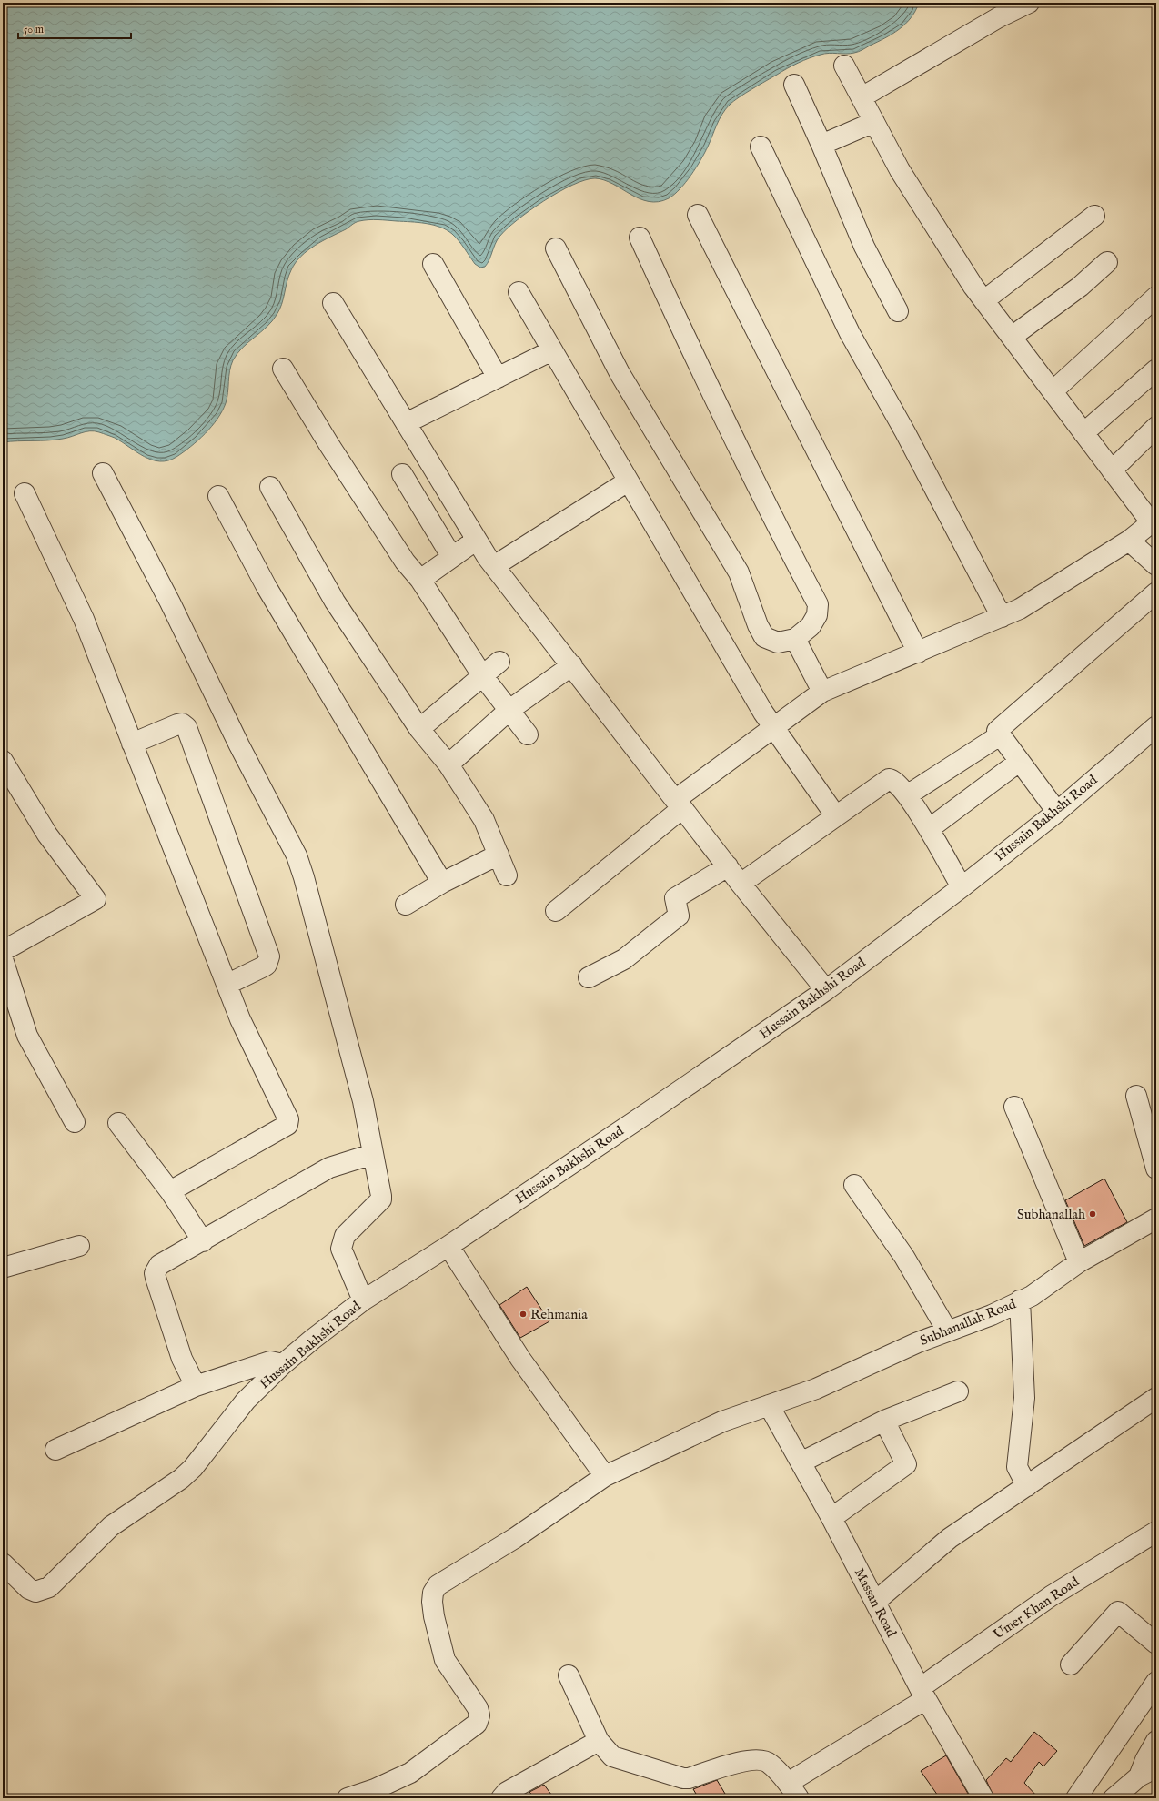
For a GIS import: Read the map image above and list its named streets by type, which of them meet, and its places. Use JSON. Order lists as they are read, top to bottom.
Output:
{
  "streets": {
    "street": [
      "Hussain Bakhshi Road",
      "Subhanallah Road",
      "Massan Road",
      "Umer Khan Road"
    ]
  },
  "crossings": [
    ["Subhanallah Road", "Massan Road"],
    ["Massan Road", "Umer Khan Road"]
  ],
  "places": ["Subhanallah", "Rehmania"],
  "scale_bar": "50 m"
}
